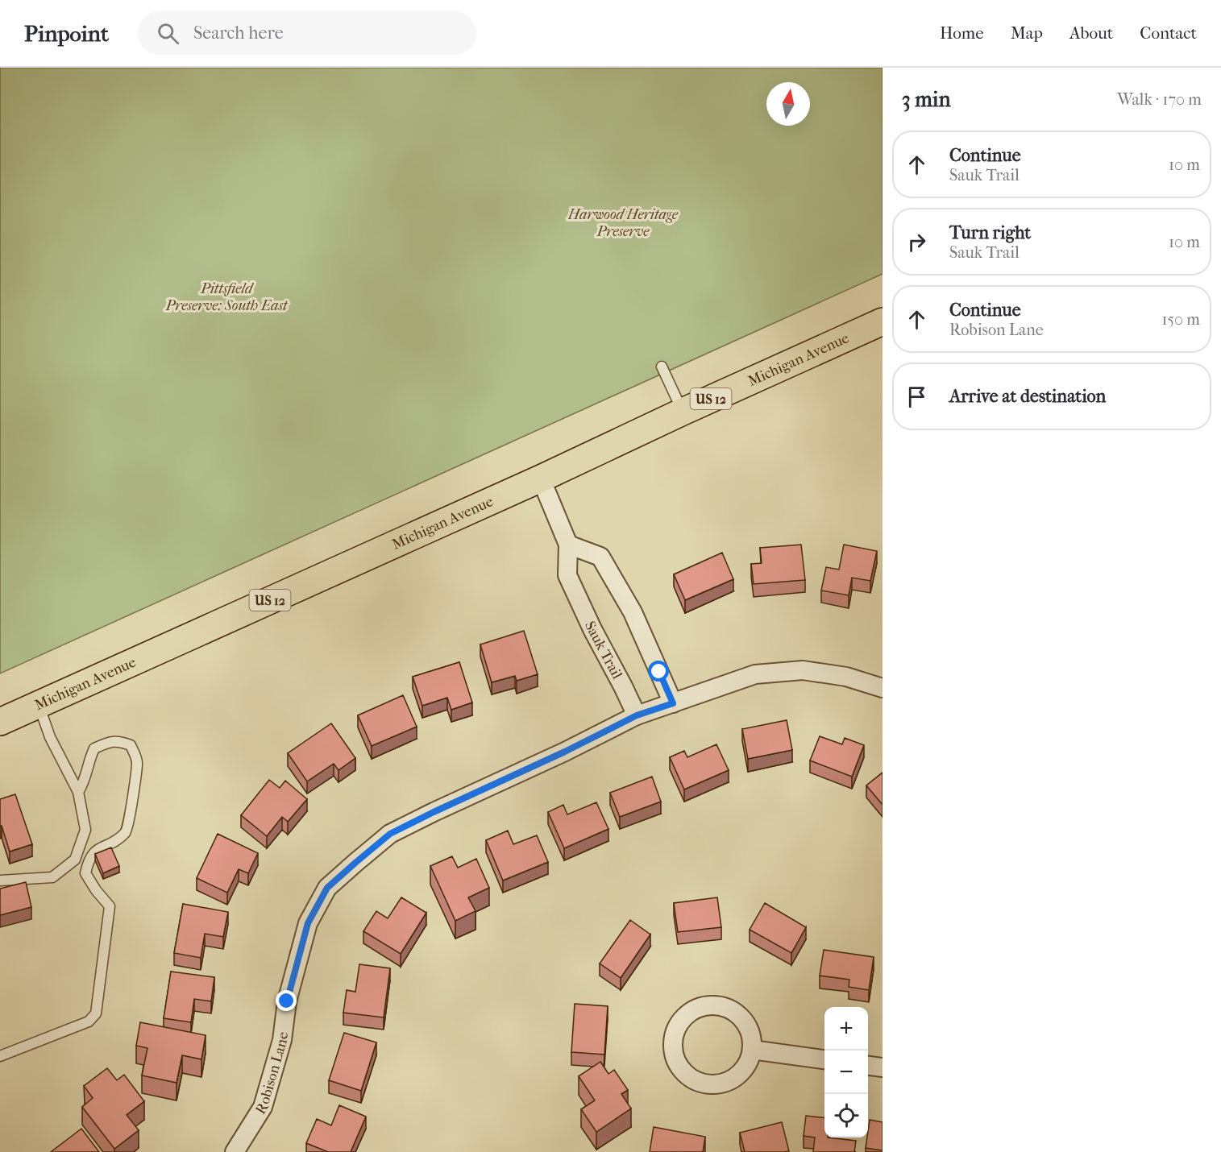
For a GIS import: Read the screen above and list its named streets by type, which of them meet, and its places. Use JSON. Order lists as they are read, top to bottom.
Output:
{
  "streets": {
    "highway": ["Michigan Avenue", "US 12"],
    "street": ["Sauk Trail", "Robison Lane"]
  },
  "crossings": [
    ["Michigan Avenue", "Sauk Trail"],
    ["Sauk Trail", "Robison Lane"]
  ],
  "parks": ["Harwood Heritage Preserve", "Pittsfield Preserve: South East"],
  "north": "top",
  "page": {
    "header": "Pinpoint",
    "search": "Search here",
    "nav": [
      "Home",
      "Map",
      "About",
      "Contact"
    ],
    "heading": ["3 min", "Walk · 170 m"],
    "list": [
      ["Continue", "Sauk Trail", "10 m"],
      ["Turn right", "Sauk Trail", "10 m"],
      ["Continue", "Robison Lane", "150 m"],
      "Arrive at destination"
    ],
    "map_buttons": ["+", "−"]
  }
}
